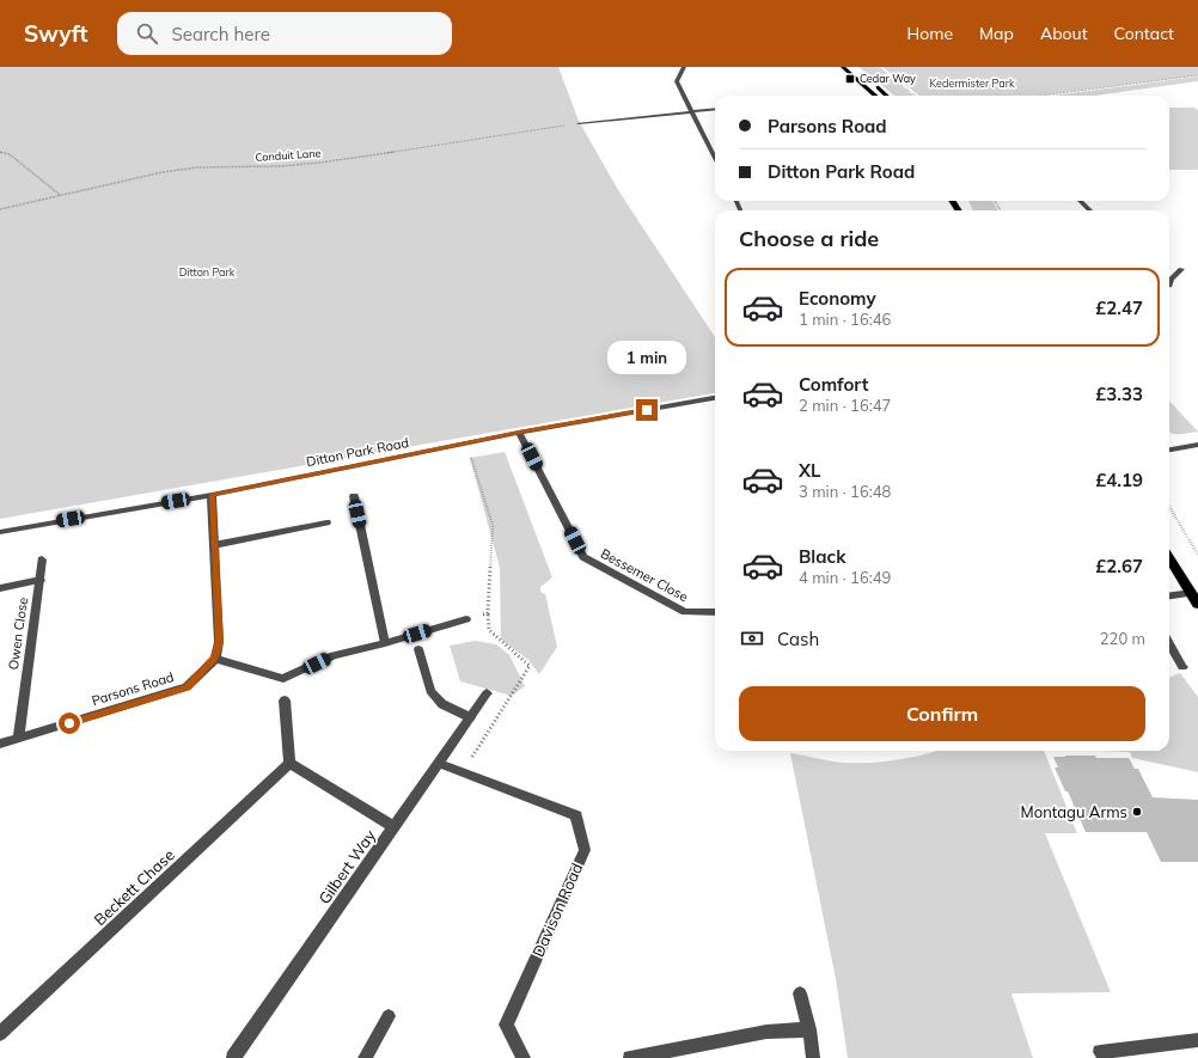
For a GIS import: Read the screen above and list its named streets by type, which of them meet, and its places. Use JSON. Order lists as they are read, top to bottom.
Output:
{
  "streets": {
    "street": [
      "Ditton Park Road",
      "Bessemer Close",
      "Owen Close",
      "Parsons Road",
      "Gilbert Way",
      "Beckett Chase",
      "Davison Road"
    ],
    "path": ["Conduit Lane"]
  },
  "crossings": [
    ["Ditton Park Road", "Bessemer Close"],
    ["Owen Close", "Parsons Road"],
    ["Gilbert Way", "Davison Road"]
  ],
  "parks": ["Kedermister Park", "Ditton Park"],
  "places": {
    "transit": ["Cedar Way"],
    "other": ["Montagu Arms"]
  },
  "page": {
    "header": "Swyft",
    "search": "Search here",
    "nav": [
      "Home",
      "Map",
      "About",
      "Contact"
    ],
    "banner": ["Parsons Road", "Ditton Park Road"],
    "heading": "Choose a ride",
    "list": [
      {
        "name": "Economy",
        "note": "1 min · 16:46",
        "value": "£2.47"
      },
      {
        "name": "Comfort",
        "note": "2 min · 16:47",
        "value": "£3.33"
      },
      {
        "name": "XL",
        "note": "3 min · 16:48",
        "value": "£4.19"
      },
      {
        "name": "Black",
        "note": "4 min · 16:49",
        "value": "£2.67"
      }
    ],
    "bubble": "1 min",
    "pay": ["Cash", "220 m"],
    "buttons": "Confirm"
  }
}
